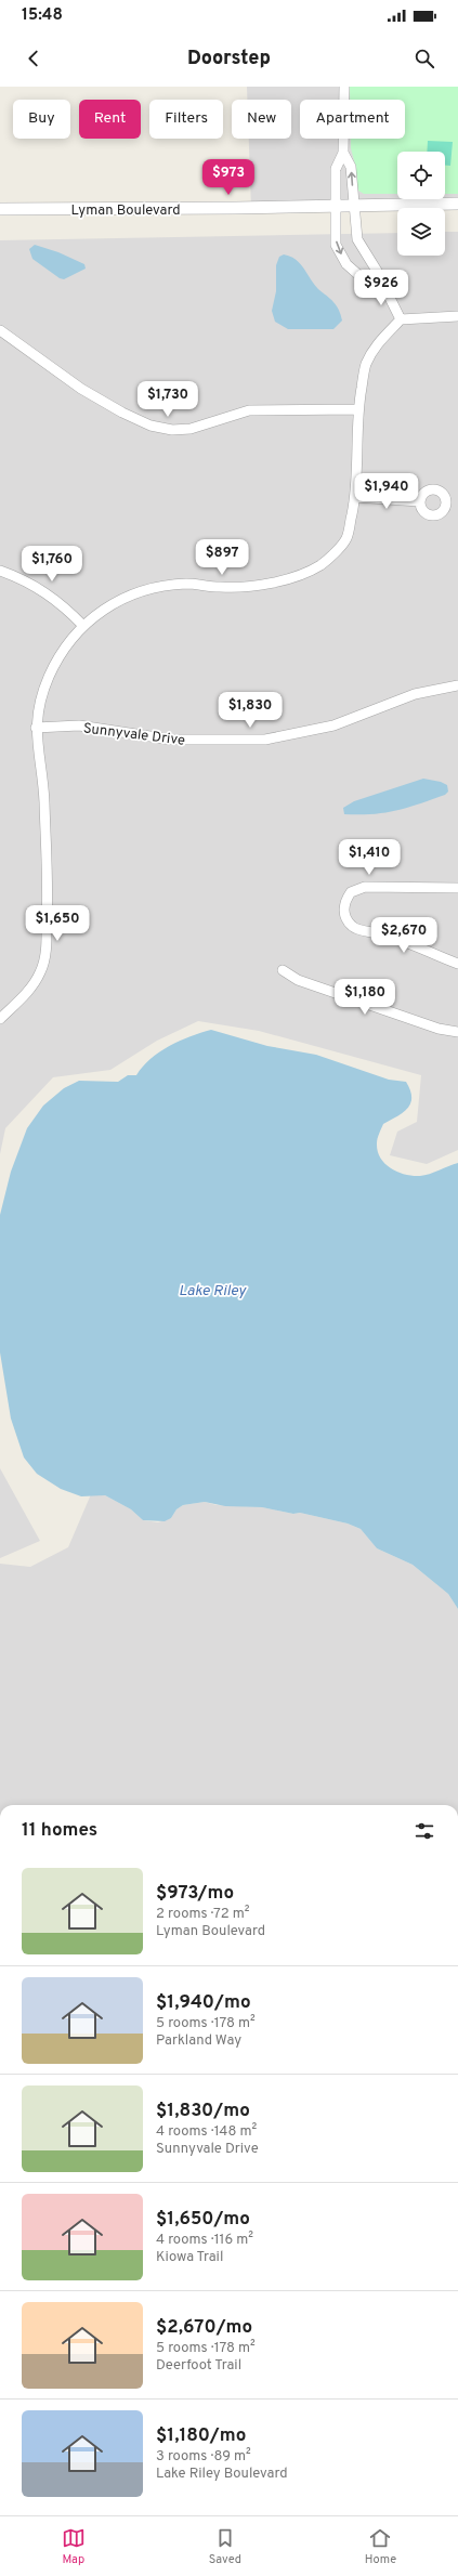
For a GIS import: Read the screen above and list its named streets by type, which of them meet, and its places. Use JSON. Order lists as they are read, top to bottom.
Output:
{
  "streets": {
    "street": ["Lyman Boulevard", "Sunnyvale Drive"]
  },
  "water": ["Lake Riley"],
  "page": {
    "status": "15:48",
    "header": "Doorstep",
    "chip": [
      "Buy",
      "Rent",
      "Filters",
      "New",
      "Apartment"
    ],
    "price": [
      "$973",
      "$926",
      "$1,730",
      "$1,940",
      "$897",
      "$1,760",
      "$1,830",
      "$1,410",
      "$1,650",
      "$2,670",
      "$1,180"
    ],
    "heading": "11 homes",
    "list": [
      {
        "name": "$973/mo",
        "note": "2 rooms · 72 m² · Lyman Boulevard"
      },
      {
        "name": "$1,940/mo",
        "note": "5 rooms · 178 m² · Parkland Way"
      },
      {
        "name": "$1,830/mo",
        "note": "4 rooms · 148 m² · Sunnyvale Drive"
      },
      {
        "name": "$1,650/mo",
        "note": "4 rooms · 116 m² · Kiowa Trail"
      },
      {
        "name": "$2,670/mo",
        "note": "5 rooms · 178 m² · Deerfoot Trail"
      },
      {
        "name": "$1,180/mo",
        "note": "3 rooms · 89 m² · Lake Riley Boulevard"
      }
    ],
    "tabs": ["Map", "Saved", "Home"]
  }
}
